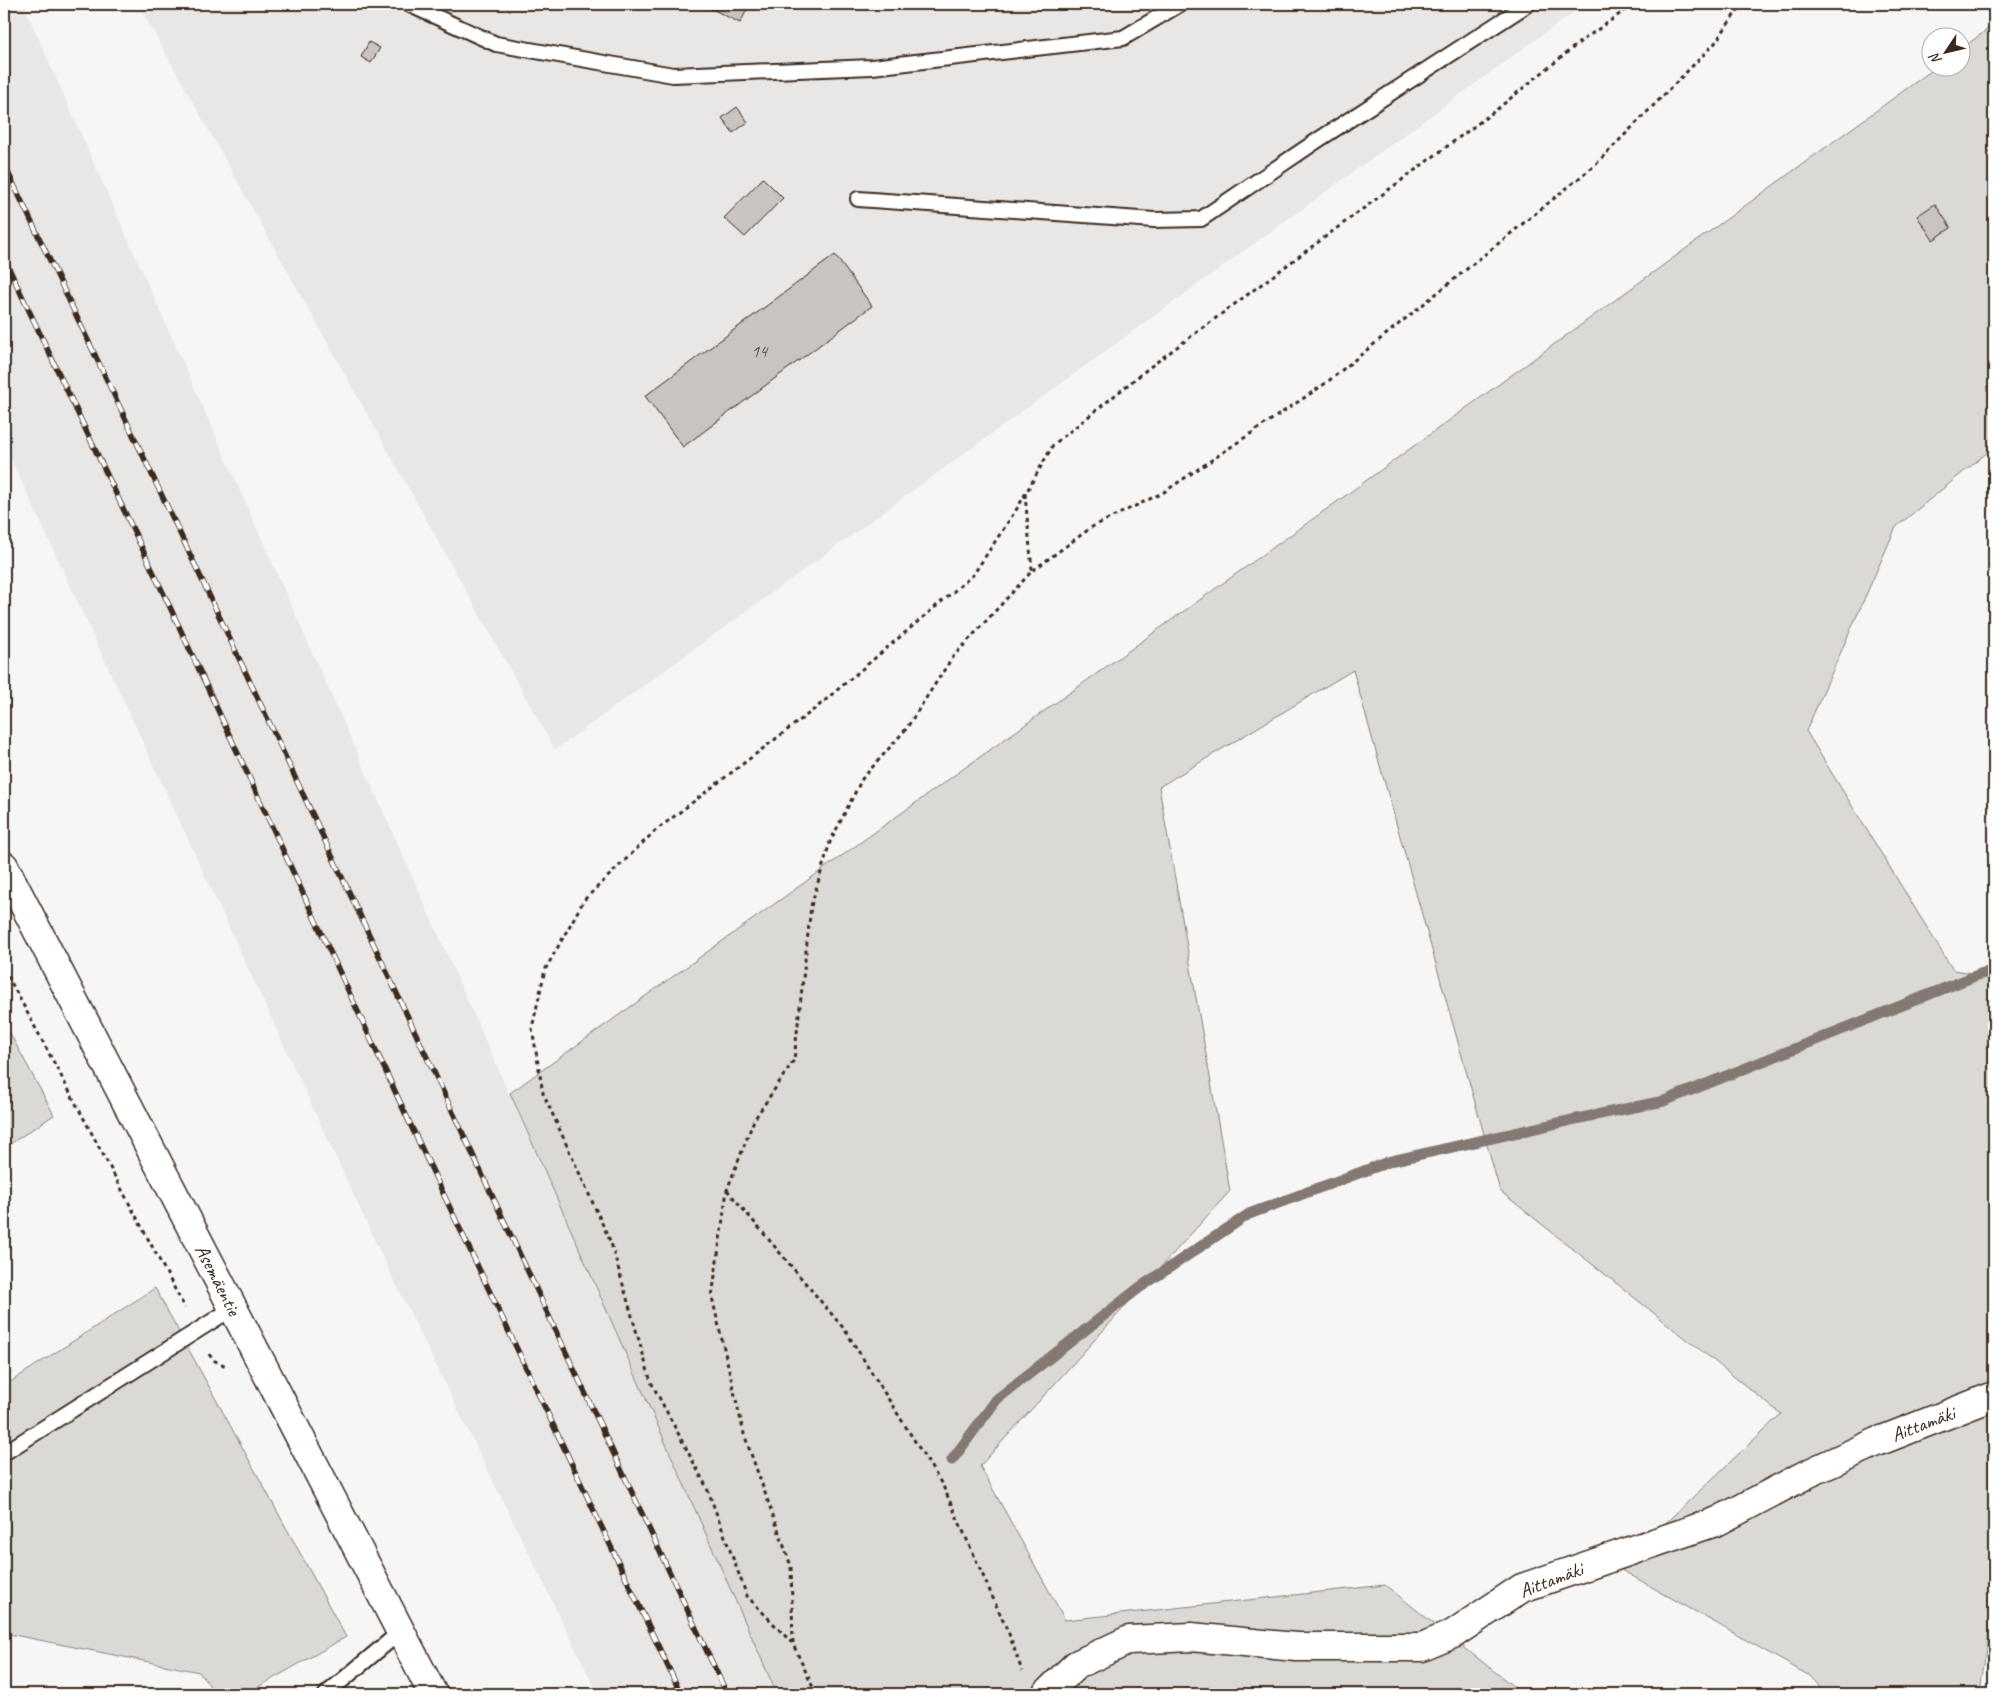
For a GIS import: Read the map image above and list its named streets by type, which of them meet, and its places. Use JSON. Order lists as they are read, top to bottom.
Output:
{
  "streets": {
    "street": ["Asemäentie", "Aittamäki"]
  },
  "house_numbers": ["14"],
  "north": "bottom left"
}
